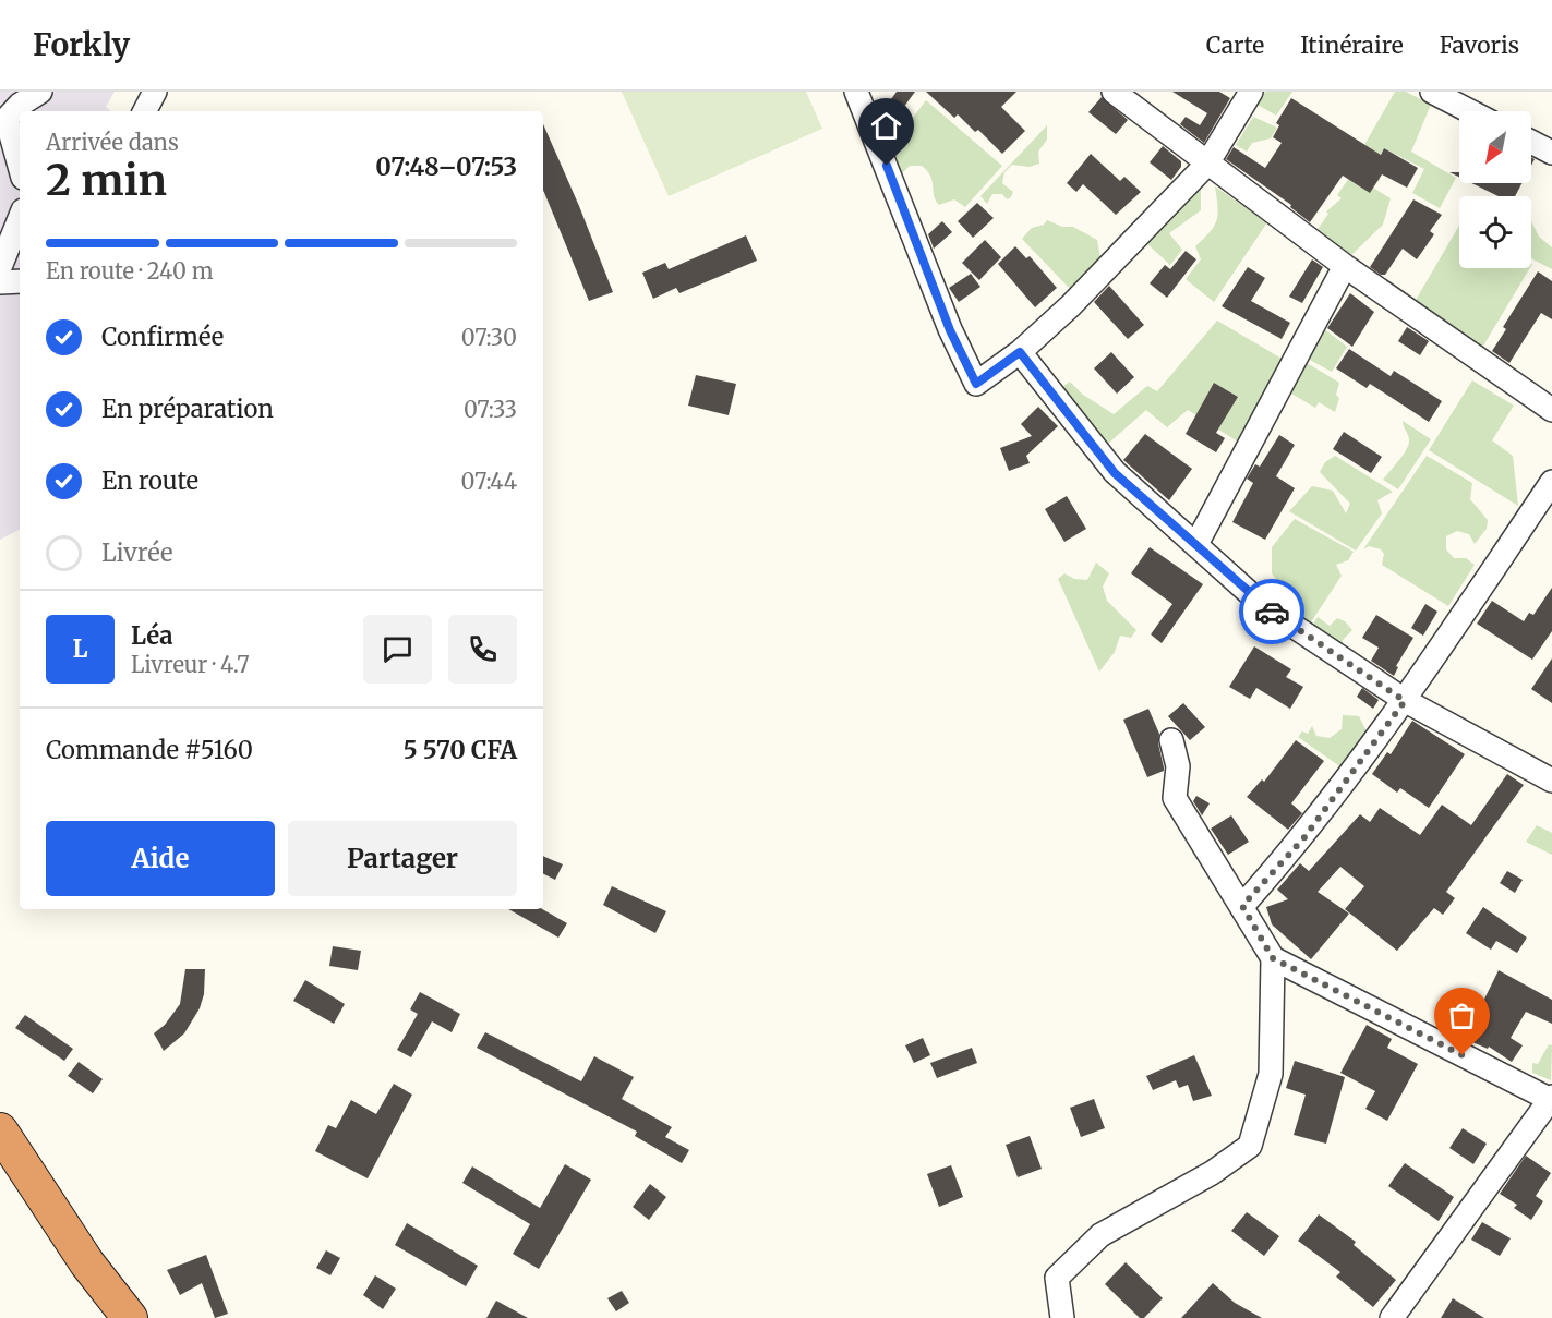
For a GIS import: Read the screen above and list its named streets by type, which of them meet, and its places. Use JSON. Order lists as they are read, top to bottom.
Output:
{
  "north": "bottom left",
  "page": {
    "header": "Forkly",
    "nav": ["Carte", "Itinéraire", "Favoris"],
    "heading": ["2 min", "Arrivée dans", "07:48–07:53"],
    "panel": [
      "Léa",
      "Livreur · 4.7",
      "Commande #5160",
      "5 570 CFA"
    ],
    "bar": "En route · 240 m",
    "list": [
      ["Confirmée", "07:30"],
      ["En préparation", "07:33"],
      ["En route", "07:44"],
      "Livrée"
    ],
    "round": "L",
    "buttons": ["Aide", "Partager"]
  }
}
